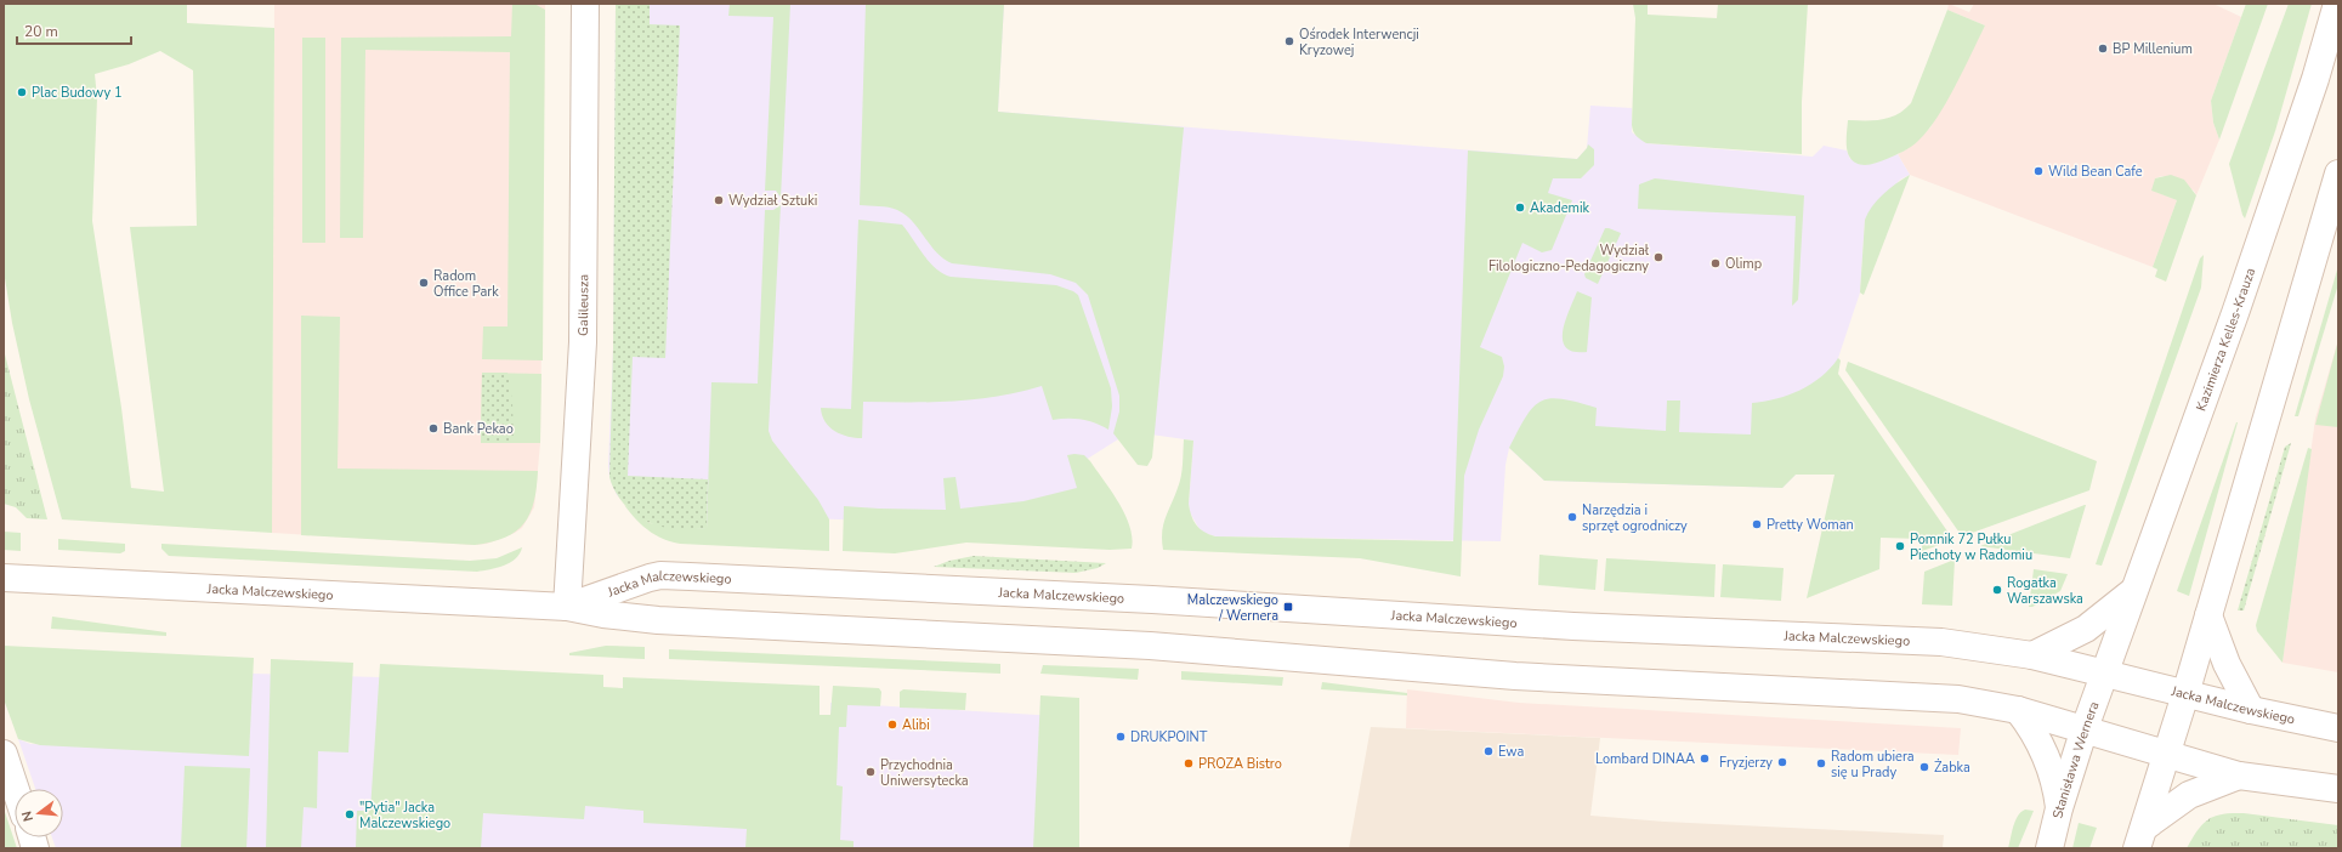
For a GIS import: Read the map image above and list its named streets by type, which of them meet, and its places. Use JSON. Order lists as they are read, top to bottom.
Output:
{
  "streets": {
    "street": [
      "Galileusza",
      "Kazimierza Kelles-Krauza",
      "Jacka Malczewskiego",
      "Stanisława Wernera"
    ]
  },
  "crossings": [
    ["Galileusza", "Jacka Malczewskiego"],
    ["Kazimierza Kelles-Krauza", "Jacka Malczewskiego"],
    ["Kazimierza Kelles-Krauza", "Stanisława Wernera"],
    ["Jacka Malczewskiego", "Stanisława Wernera"]
  ],
  "places": {
    "other": [
      "Ośrodek Interwencji Kryzowej",
      "BP Millenium",
      "Plac Budowy 1",
      "Wild Bean Cafe",
      "Wydział Sztuki",
      "Akademik",
      "Wydział Filologiczno-Pedagogiczny",
      "Olimp",
      "Radom Office Park",
      "Bank Pekao",
      "Narzędzia i sprzęt ogrodniczy",
      "Pretty Woman",
      "Pomnik 72 Pułku Piechoty w Radomiu",
      "Rogatka Warszawska",
      "Alibi",
      "DRUKPOINT",
      "Ewa",
      "Lombard DINAA",
      "Fryzjerzy",
      "PROZA Bistro",
      "Radom ubiera się u Prady",
      "Żabka",
      "Przychodnia Uniwersytecka",
      "\"Pytia\" Jacka Malczewskiego"
    ],
    "transit": ["Malczewskiego / Wernera"]
  },
  "scale_bar": "20 m",
  "north": "left"
}
